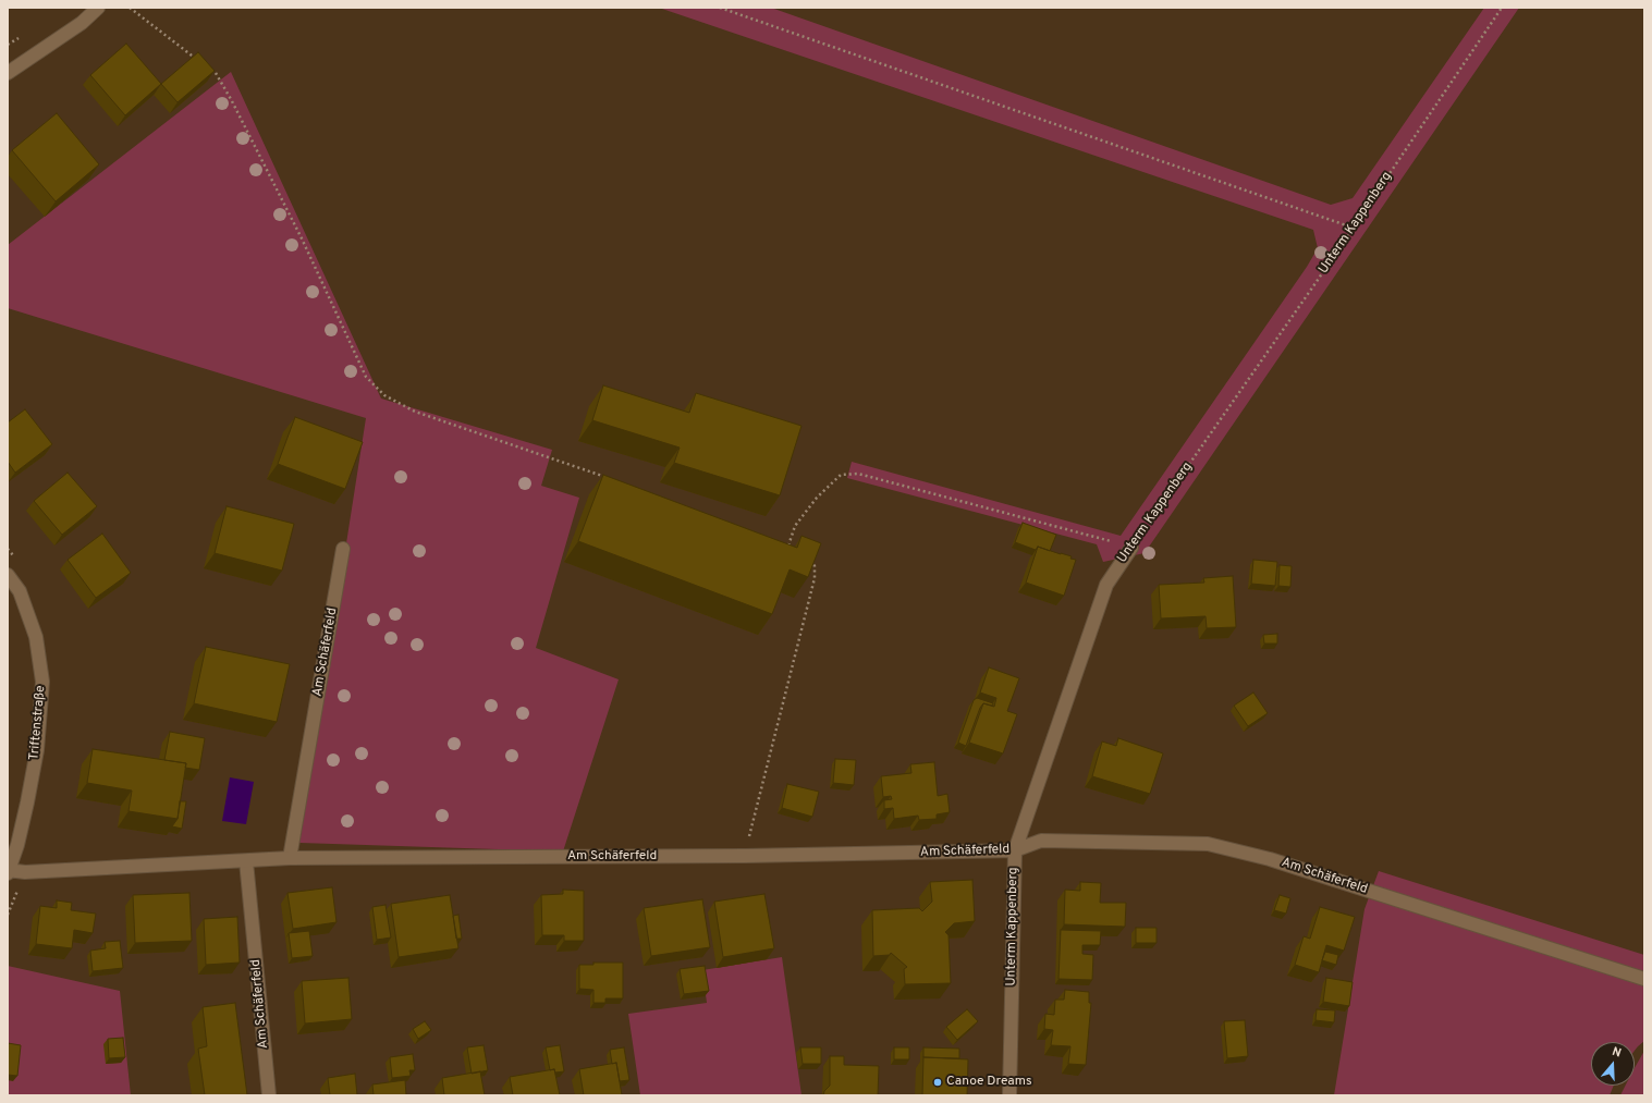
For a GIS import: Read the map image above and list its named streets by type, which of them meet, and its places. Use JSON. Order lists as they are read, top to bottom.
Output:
{
  "streets": {
    "street": ["Unterm Kappenberg", "Am Schäferfeld", "Triftenstraße"]
  },
  "crossings": [
    ["Unterm Kappenberg", "Am Schäferfeld"],
    ["Am Schäferfeld", "Triftenstraße"]
  ],
  "places": ["Canoe Dreams"],
  "north": "top"
}
